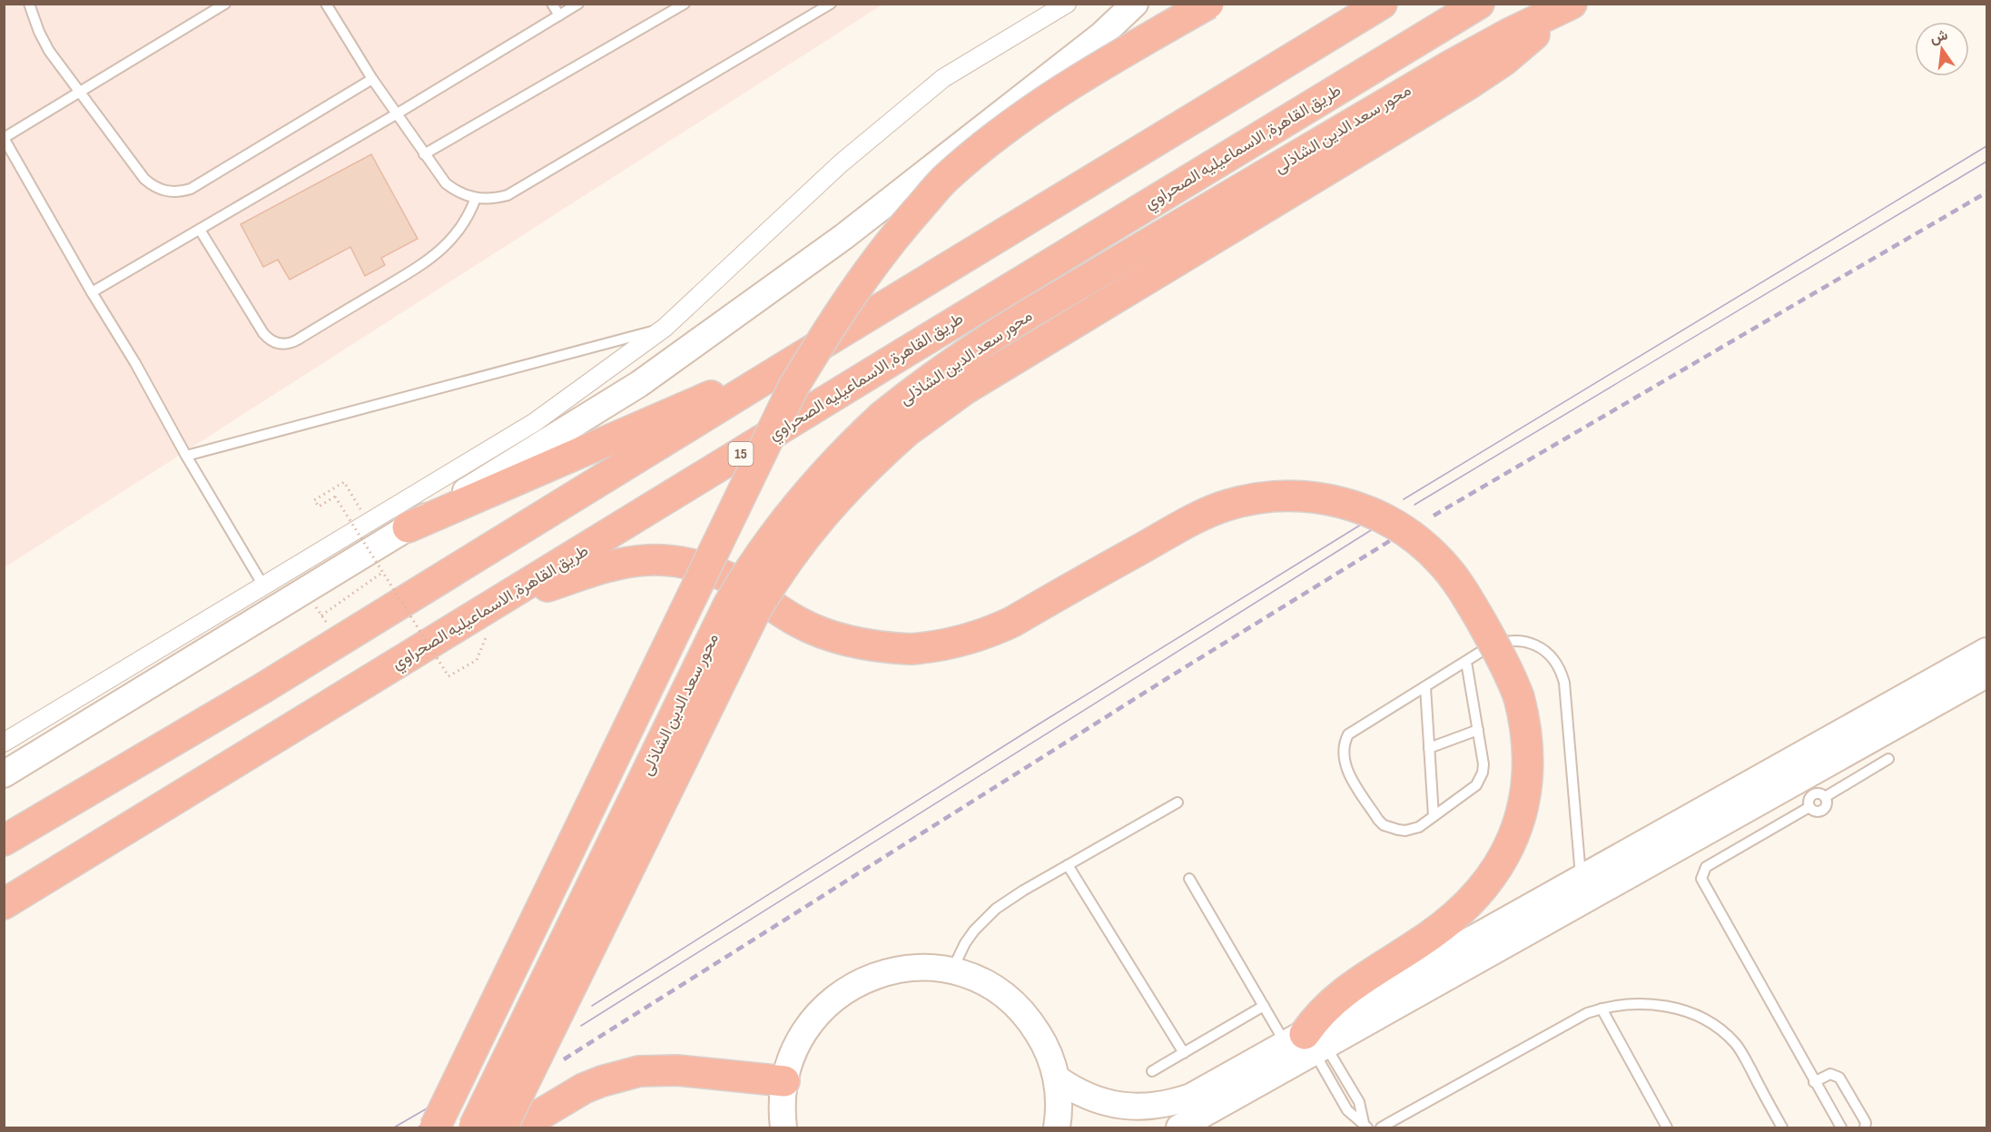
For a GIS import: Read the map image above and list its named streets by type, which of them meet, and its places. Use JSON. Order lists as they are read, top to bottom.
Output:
{
  "streets": {
    "highway": ["محور سعد الدين الشاذلى", "طريق القاهرة, الاسماعيليه الصحراوي", "15"]
  },
  "north": "top"
}
